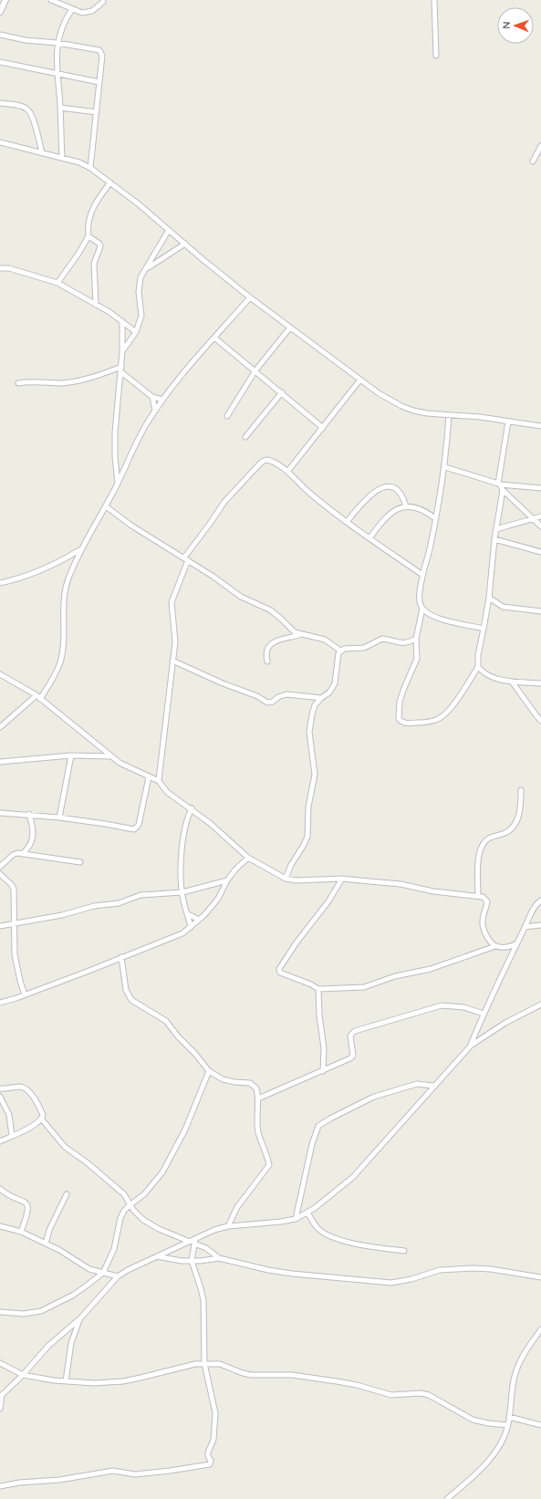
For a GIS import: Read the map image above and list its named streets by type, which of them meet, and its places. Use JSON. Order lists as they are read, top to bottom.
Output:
{
  "north": "left"
}
